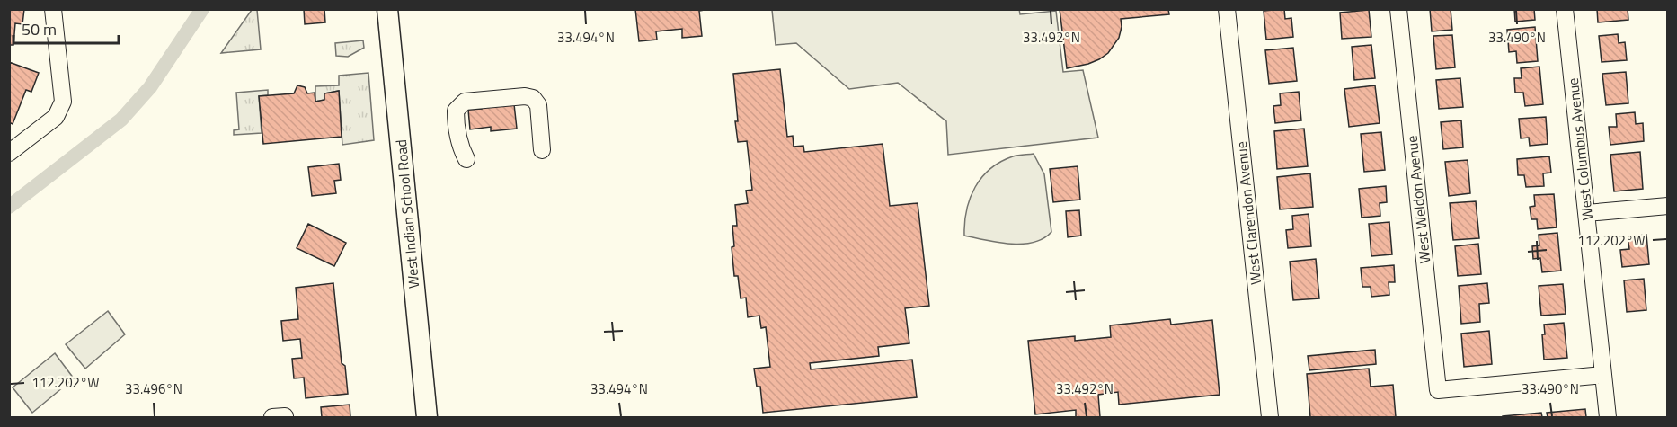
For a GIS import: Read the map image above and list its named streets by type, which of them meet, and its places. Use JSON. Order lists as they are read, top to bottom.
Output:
{
  "streets": {
    "main road": ["West Indian School Road"],
    "street": ["West Columbus Avenue", "West Weldon Avenue", "West Clarendon Avenue"]
  },
  "crossings": [
    ["West Columbus Avenue", "West Weldon Avenue"]
  ],
  "scale_bar": "50 m",
  "coordinates": [
    "33.494°N",
    "33.492°N",
    "33.490°N",
    "112.202°W",
    "33.496°N"
  ]
}
